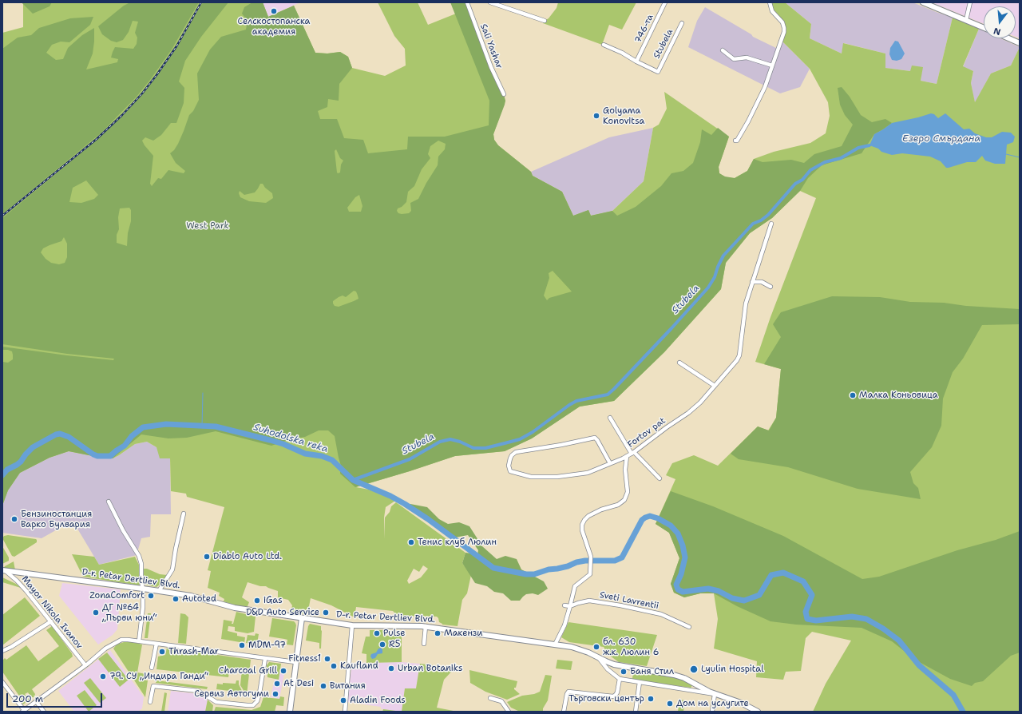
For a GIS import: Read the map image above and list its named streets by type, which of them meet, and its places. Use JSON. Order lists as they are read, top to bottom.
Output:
{
  "streets": {
    "main road": ["D-r. Petar Dertliev Blvd."],
    "street": [
      "746-та",
      "Stubela",
      "Sali Yashar",
      "Fortov pat",
      "Sveti Lavrentii",
      "Mayor Nikola Ivanov"
    ]
  },
  "crossings": [
    ["746-та", "Stubela"],
    ["Fortov pat", "D-r. Petar Dertliev Blvd."],
    ["Fortov pat", "Sveti Lavrentii"],
    ["D-r. Petar Dertliev Blvd.", "Mayor Nikola Ivanov"]
  ],
  "water": ["Езеро Смърдана", "Stubela", "Suhodolska reka"],
  "parks": ["West Park"],
  "places": [
    "Селскостопанска академия",
    "Golyama Konovitsa",
    "Малка Коньовица",
    "Бензиностанция Варко Булвария",
    "Тенис клуб Люлин",
    "Diablo Auto Ltd.",
    "ZonaComfort",
    "Autoted",
    "iGas",
    "ДГ №64 „Първи юни“",
    "D&D Auto Service",
    "Pulse",
    "Макензи",
    "R5",
    "MDM-97",
    "бл. 630 ж.к. Люлин 6",
    "Thrash-Mar",
    "Fitness1",
    "Kaufland",
    "Urban Botaniks",
    "Lyulin Hospital",
    "Charcoal Grill",
    "Баня Стил",
    "79. СУ „Индира Ганди“",
    "At Desi",
    "Витания",
    "Сервиз Автогуми",
    "Търговски център",
    "Aladin Foods",
    "Дом на услугите"
  ],
  "scale_bar": "200 m",
  "north": "bottom"
}
